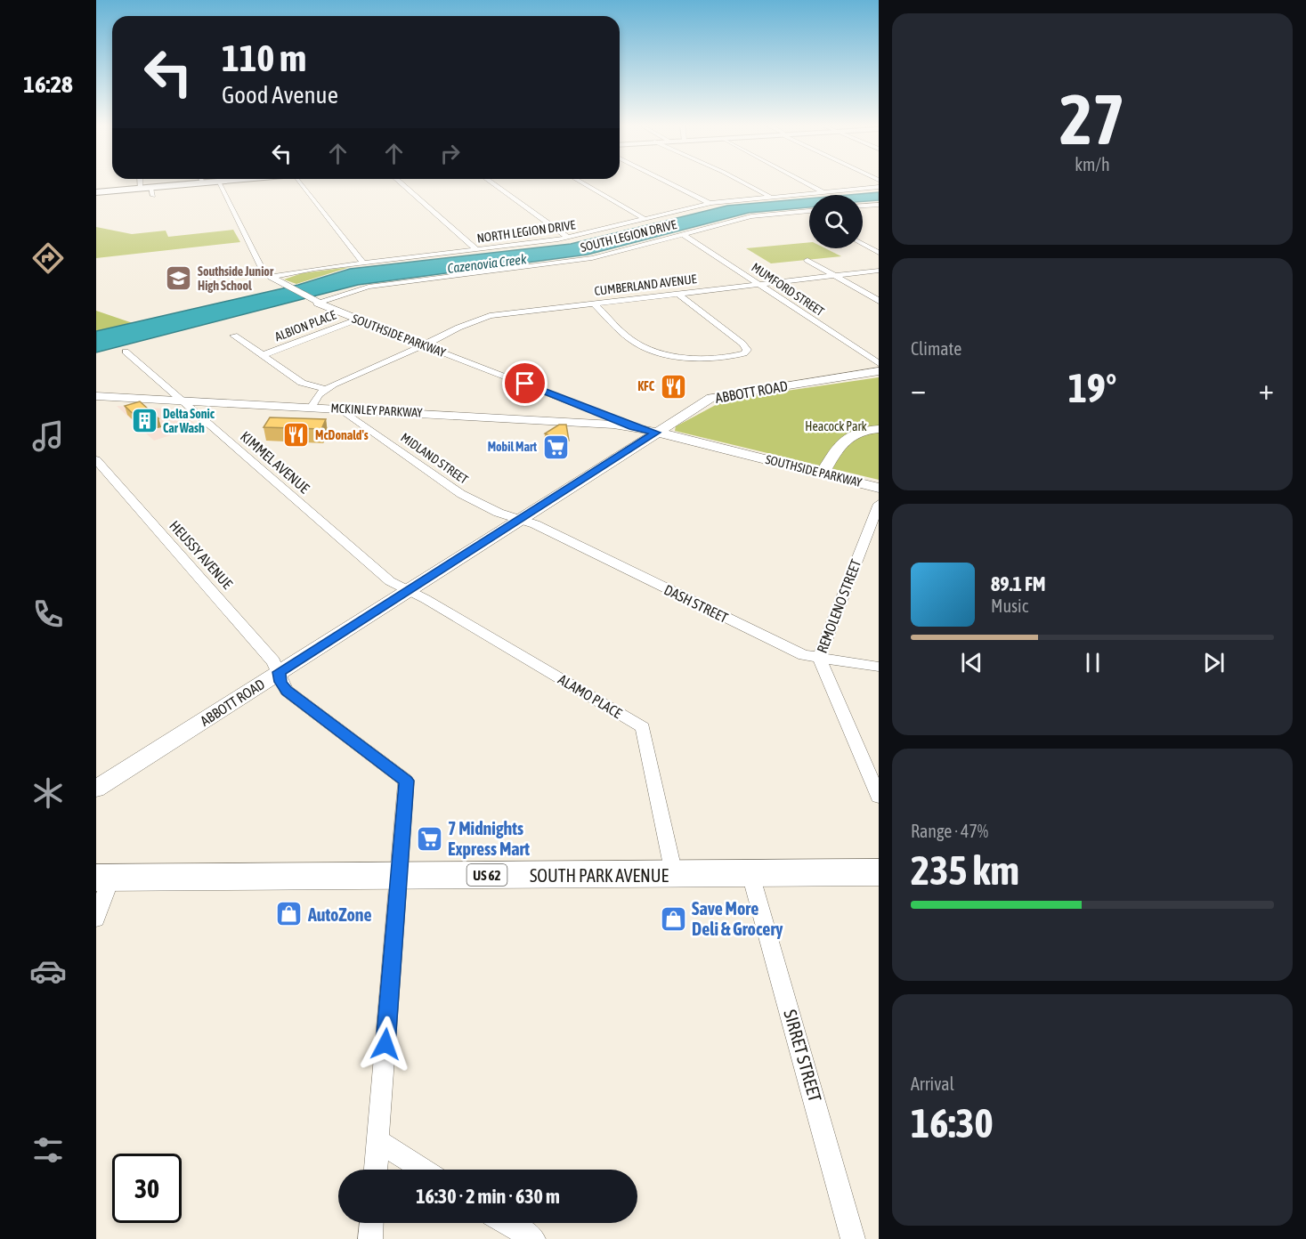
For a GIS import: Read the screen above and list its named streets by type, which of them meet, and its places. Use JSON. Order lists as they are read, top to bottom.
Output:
{
  "streets": {
    "main road": ["US 62", "SOUTH PARK AVENUE"],
    "street": [
      "NORTH LEGION DRIVE",
      "SOUTH LEGION DRIVE",
      "CUMBERLAND AVENUE",
      "MUMFORD STREET",
      "ALBION PLACE",
      "SOUTHSIDE PARKWAY",
      "ABBOTT ROAD",
      "MCKINLEY PARKWAY",
      "MIDLAND STREET",
      "KIMMEL AVENUE",
      "HEUSSY AVENUE",
      "DASH STREET",
      "REMOLENO STREET",
      "ALAMO PLACE",
      "SIRRET STREET"
    ]
  },
  "crossings": [
    ["NORTH LEGION DRIVE", "SOUTHSIDE PARKWAY"],
    ["SOUTH LEGION DRIVE", "MUMFORD STREET"],
    ["SOUTH LEGION DRIVE", "SOUTHSIDE PARKWAY"],
    ["CUMBERLAND AVENUE", "MUMFORD STREET"],
    ["CUMBERLAND AVENUE", "SOUTHSIDE PARKWAY"],
    ["ALBION PLACE", "SOUTHSIDE PARKWAY"],
    ["SOUTHSIDE PARKWAY", "ABBOTT ROAD"],
    ["SOUTHSIDE PARKWAY", "MCKINLEY PARKWAY"],
    ["ABBOTT ROAD", "MCKINLEY PARKWAY"],
    ["ABBOTT ROAD", "MIDLAND STREET"],
    ["ABBOTT ROAD", "KIMMEL AVENUE"],
    ["ABBOTT ROAD", "HEUSSY AVENUE"],
    ["ABBOTT ROAD", "DASH STREET"],
    ["ABBOTT ROAD", "ALAMO PLACE"],
    ["MCKINLEY PARKWAY", "MIDLAND STREET"],
    ["MCKINLEY PARKWAY", "KIMMEL AVENUE"],
    ["MIDLAND STREET", "DASH STREET"],
    ["KIMMEL AVENUE", "ALAMO PLACE"],
    ["HEUSSY AVENUE", "SOUTH PARK AVENUE"],
    ["DASH STREET", "REMOLENO STREET"],
    ["ALAMO PLACE", "SOUTH PARK AVENUE"],
    ["SOUTH PARK AVENUE", "SIRRET STREET"]
  ],
  "water": ["Cazenovia Creek"],
  "parks": ["Heacock Park"],
  "places": {
    "school or university": ["Southside Junior High School"],
    "restaurant": ["KFC", "McDonald's"],
    "building": ["Delta Sonic Car Wash"],
    "supermarket": ["Mobil Mart", "7 Midnights Express Mart"],
    "shop": ["AutoZone", "Save More Deli & Grocery"]
  },
  "page": {
    "tabs": "16:28",
    "tile": [
      ["27", "km/h"],
      "Climate",
      ["Range · 47%", "235 km"],
      ["Arrival", "16:30"]
    ],
    "turn": ["110 m", "Good Avenue"],
    "heat": ["−", "19°", "+"],
    "song": ["89.1 FM", "Music"],
    "limit": "30",
    "trip": "16:30 · 2 min · 630 m"
  }
}
